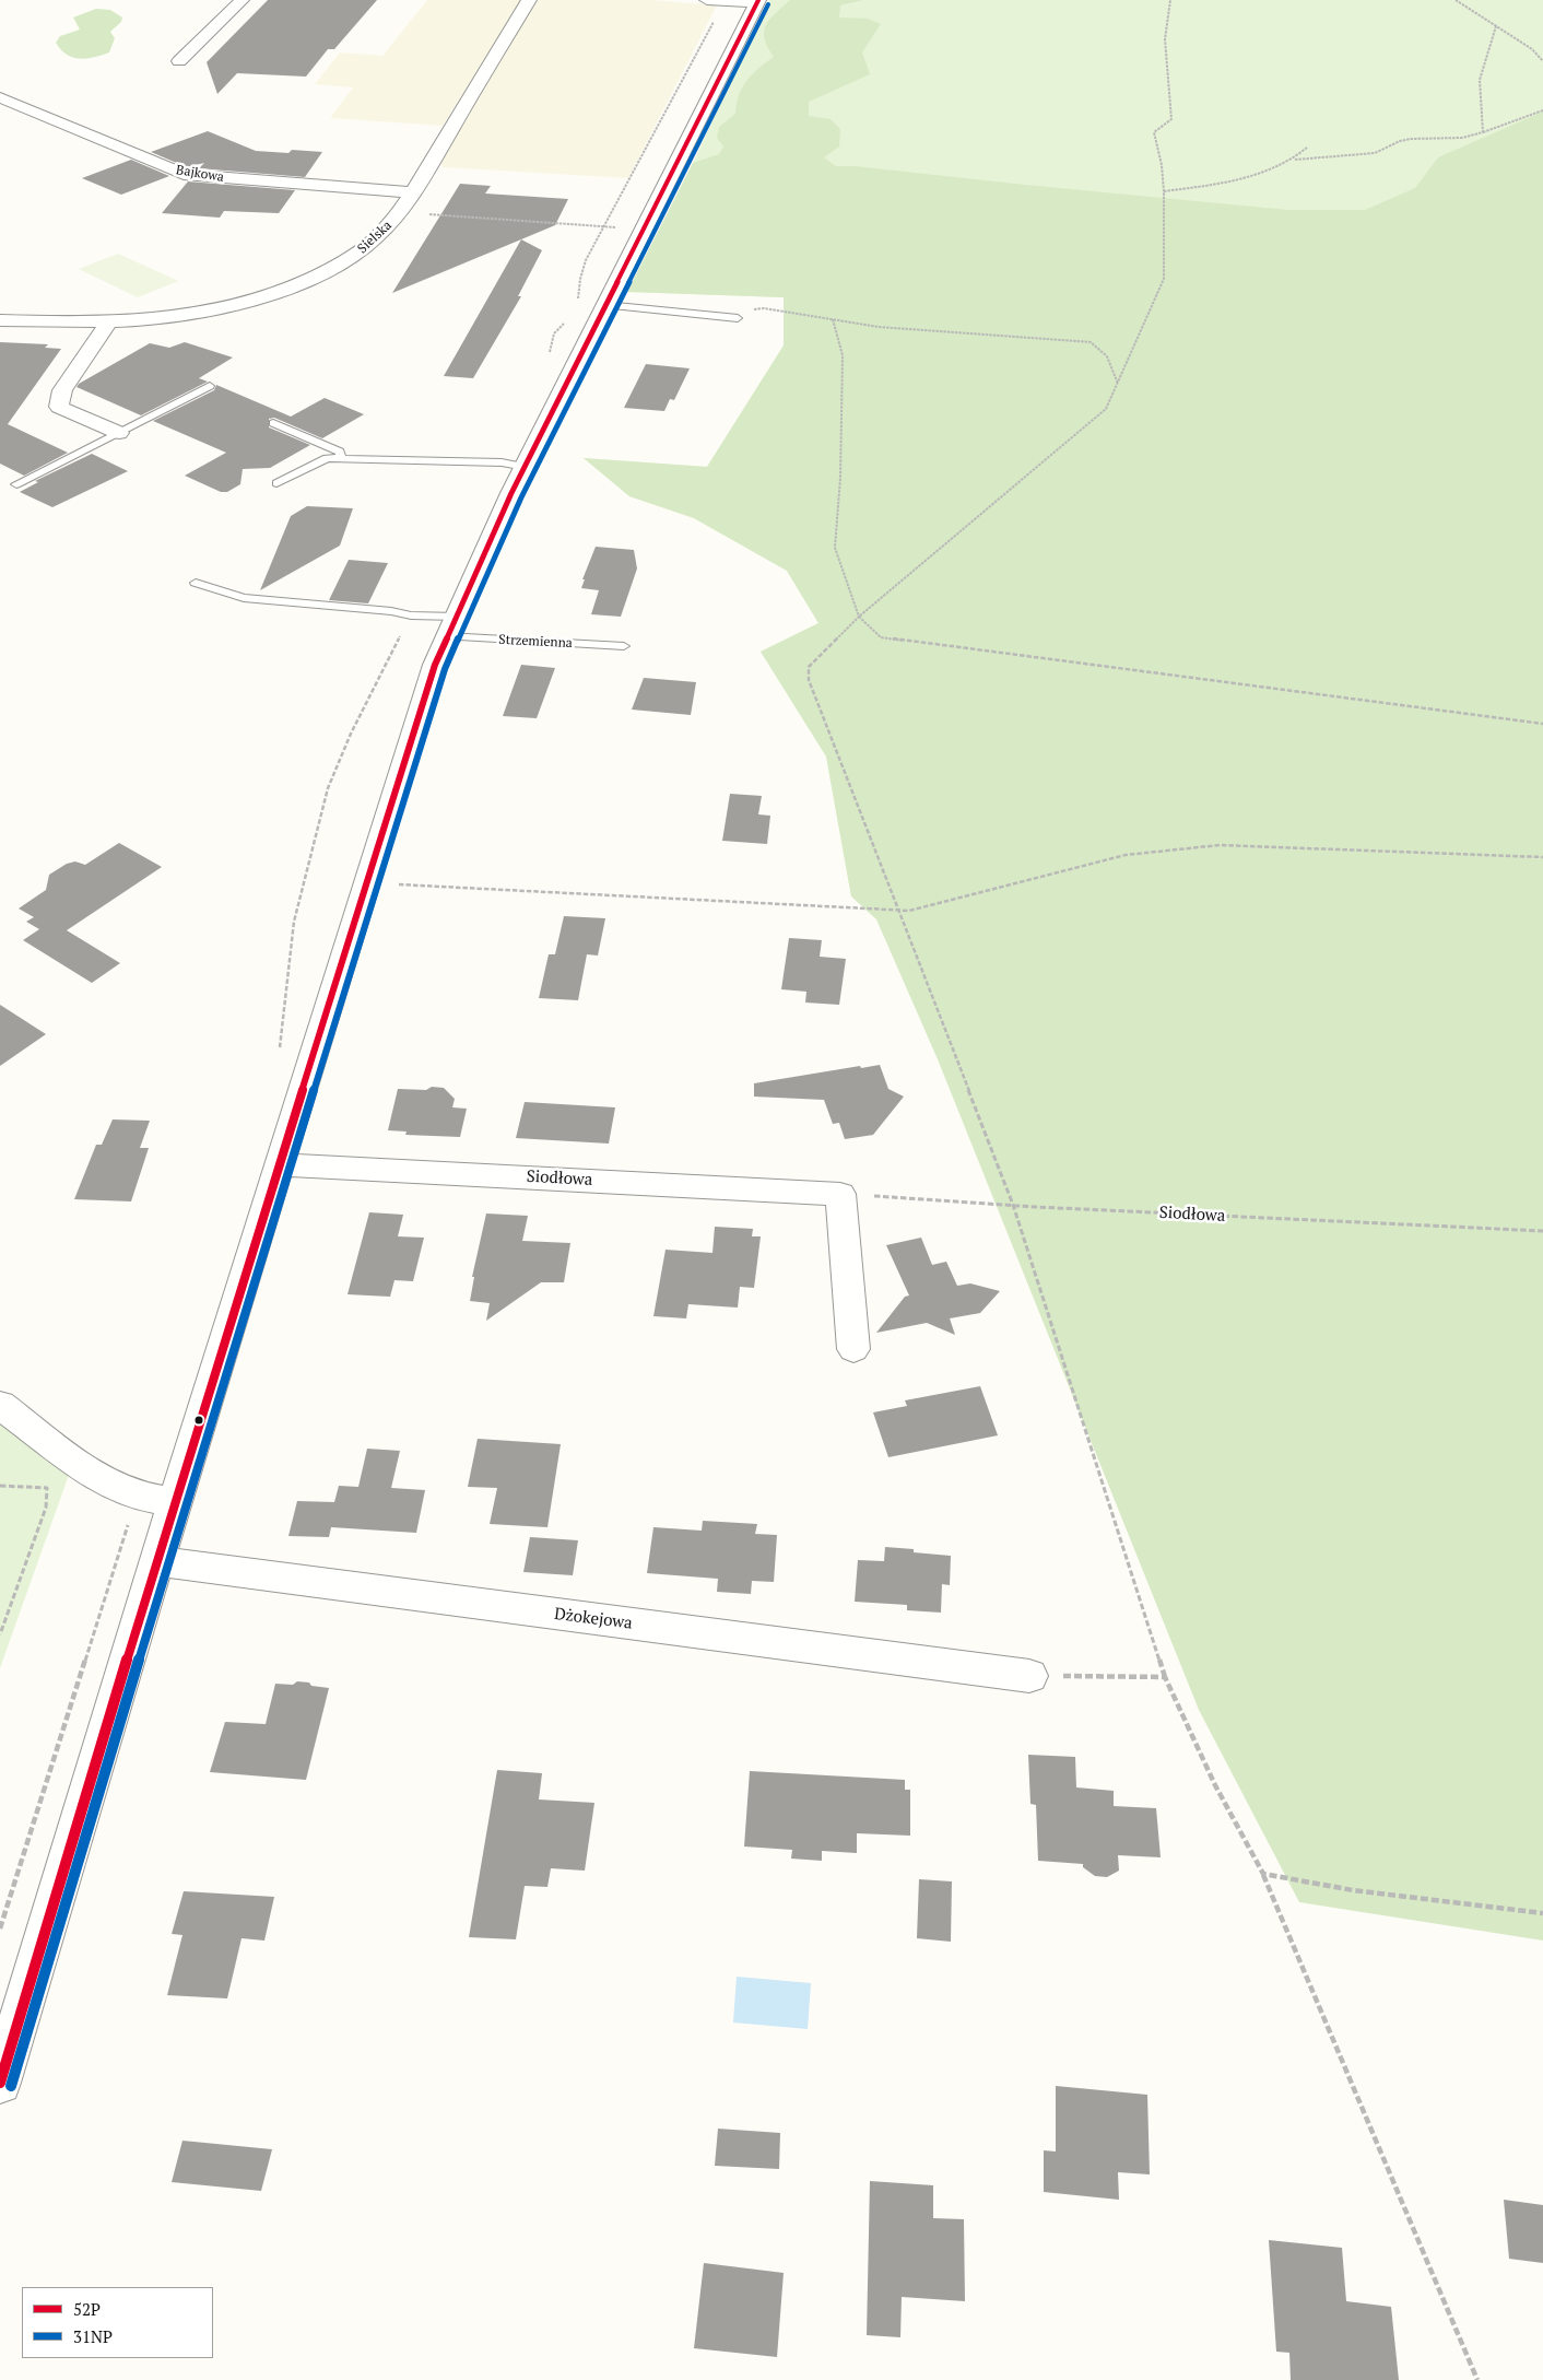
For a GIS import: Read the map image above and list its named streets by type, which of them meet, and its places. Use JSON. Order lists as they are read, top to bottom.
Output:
{
  "streets": {
    "street": [
      "Bajkowa",
      "Sielska",
      "Siodłowa",
      "Dżokejowa"
    ],
    "lane": ["Strzemienna"]
  },
  "crossings": [
    ["Bajkowa", "Sielska"]
  ],
  "lines": ["transit line 52P", "transit line 31NP"],
  "legend": ["52P", "31NP"]
}
